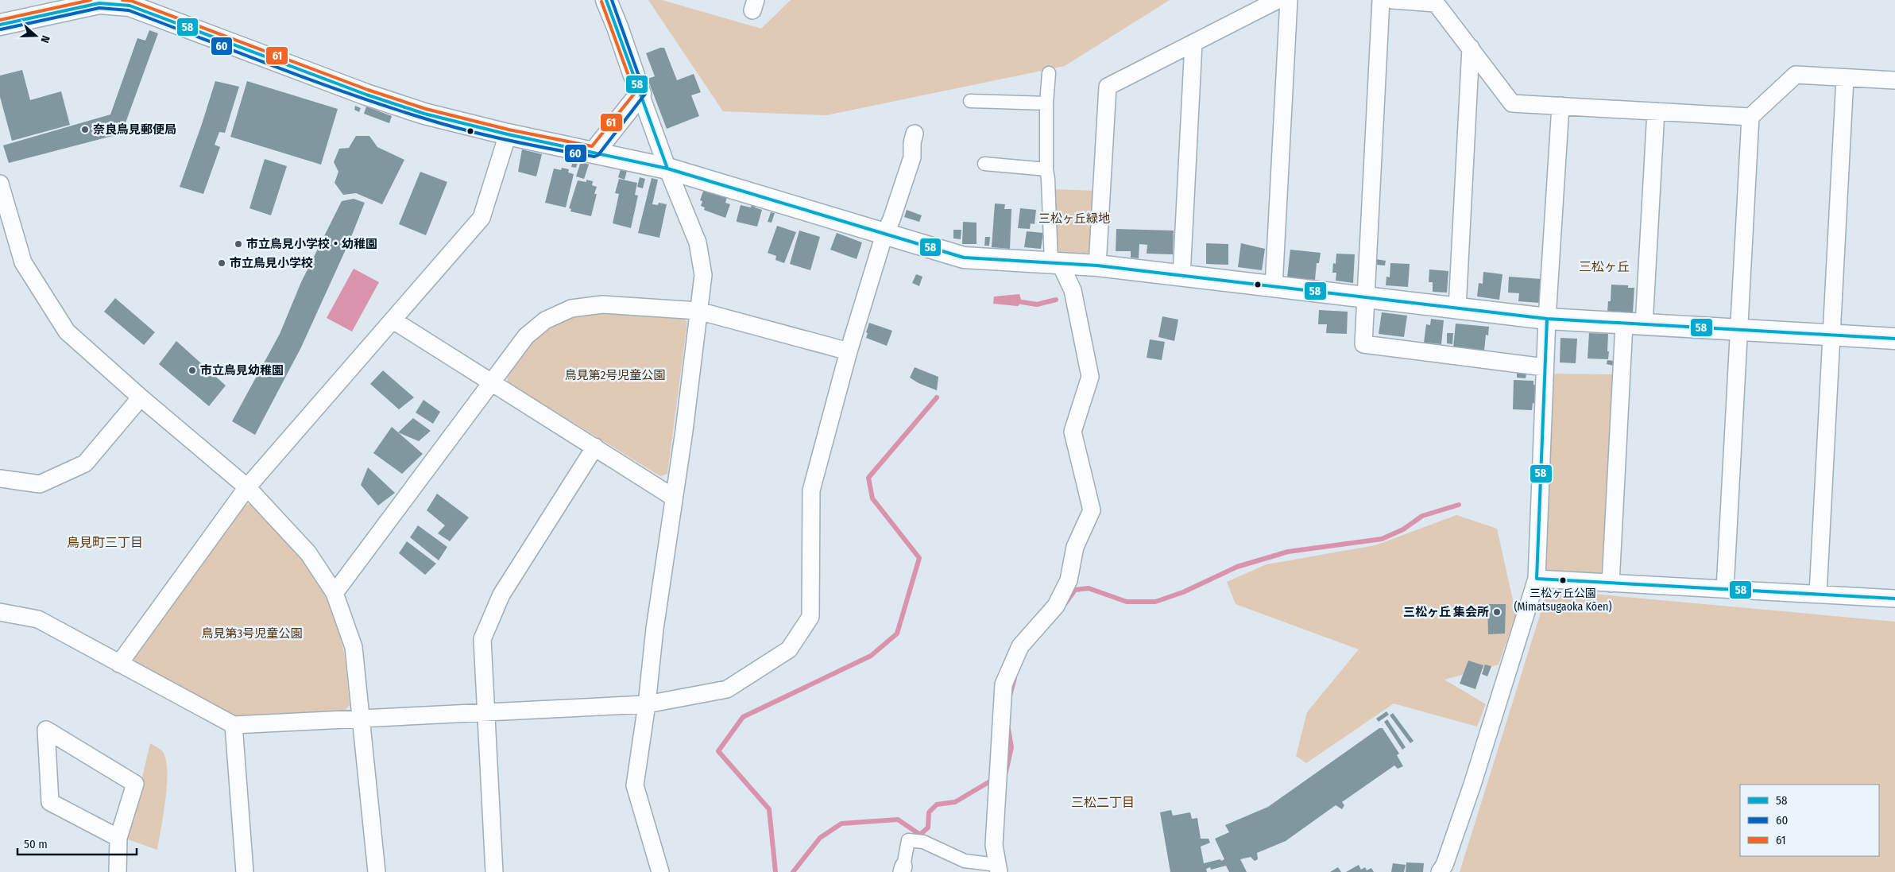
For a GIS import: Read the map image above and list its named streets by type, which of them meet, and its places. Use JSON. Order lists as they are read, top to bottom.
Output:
{
  "districts": ["三松ヶ丘", "鳥見町三丁目", "三松二丁目"],
  "parks": ["三松ヶ丘緑地", "鳥見第2号児童公園", "鳥見第3号児童公園"],
  "places": [
    "奈良鳥見郵便局",
    "市立鳥見小学校・幼稚園",
    "市立鳥見小学校",
    "市立鳥見幼稚園",
    "三松ヶ丘公園 (Mimatsugaoka Kōen)",
    "三松ヶ丘 集会所"
  ],
  "lines": ["transit line 58", "transit line 60", "transit line 61"],
  "legend": ["58", "60", "61"],
  "scale_bar": "50 m",
  "north": "right"
}
